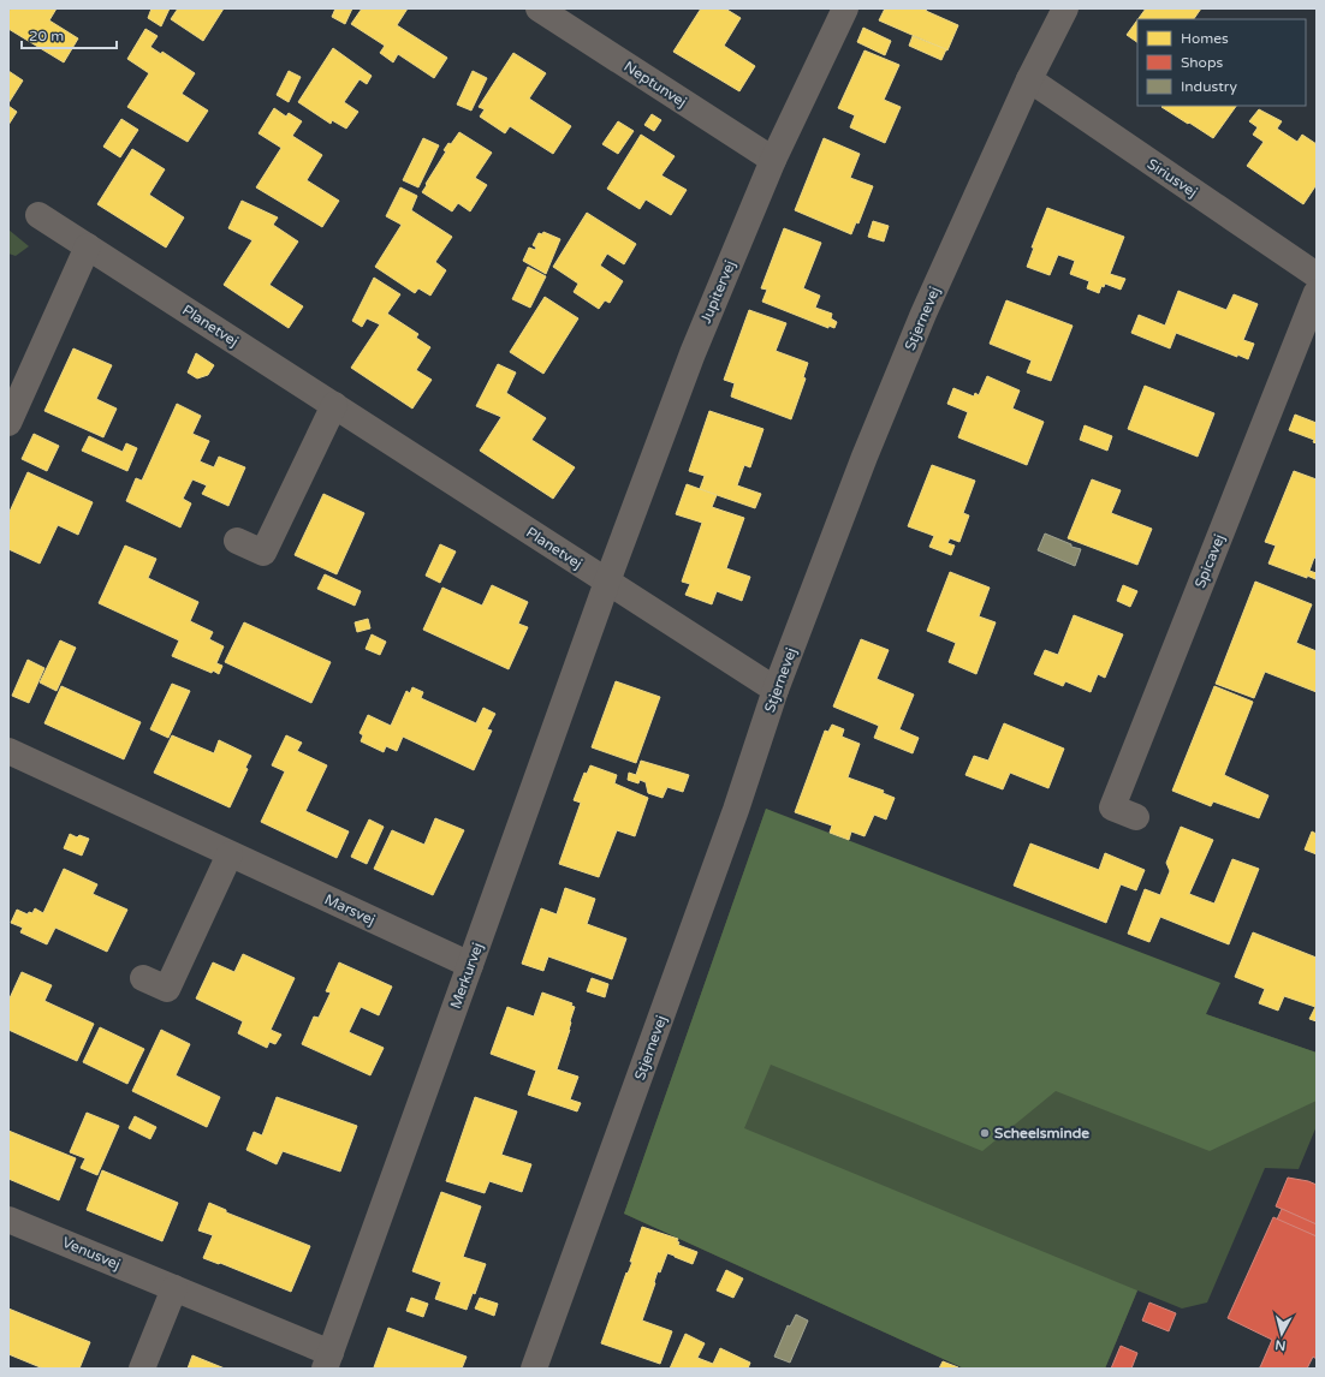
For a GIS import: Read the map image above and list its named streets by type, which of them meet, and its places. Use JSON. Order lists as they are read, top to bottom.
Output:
{
  "streets": {
    "street": [
      "Neptunvej",
      "Siriusvej",
      "Jupitervej",
      "Stjernevej",
      "Planetvej",
      "Spicavej",
      "Marsvej",
      "Merkurvej",
      "Venusvej"
    ]
  },
  "crossings": [
    ["Neptunvej", "Jupitervej"],
    ["Siriusvej", "Stjernevej"],
    ["Jupitervej", "Planetvej"],
    ["Jupitervej", "Merkurvej"],
    ["Stjernevej", "Planetvej"],
    ["Planetvej", "Merkurvej"],
    ["Marsvej", "Merkurvej"],
    ["Merkurvej", "Venusvej"]
  ],
  "places": ["Scheelsminde"],
  "legend": ["Homes", "Shops", "Industry"],
  "scale_bar": "20 m",
  "north": "bottom"
}
